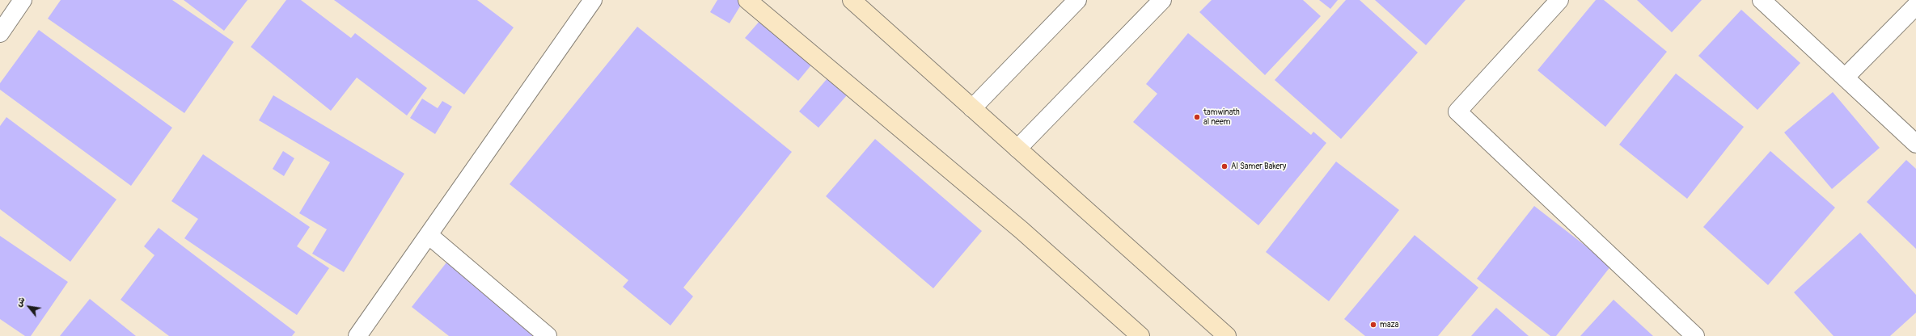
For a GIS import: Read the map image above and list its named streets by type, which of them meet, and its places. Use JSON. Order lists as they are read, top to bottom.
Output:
{
  "places": ["tamwinath al neem", "Al Samer Bakery", "maza"],
  "north": "top left"
}
